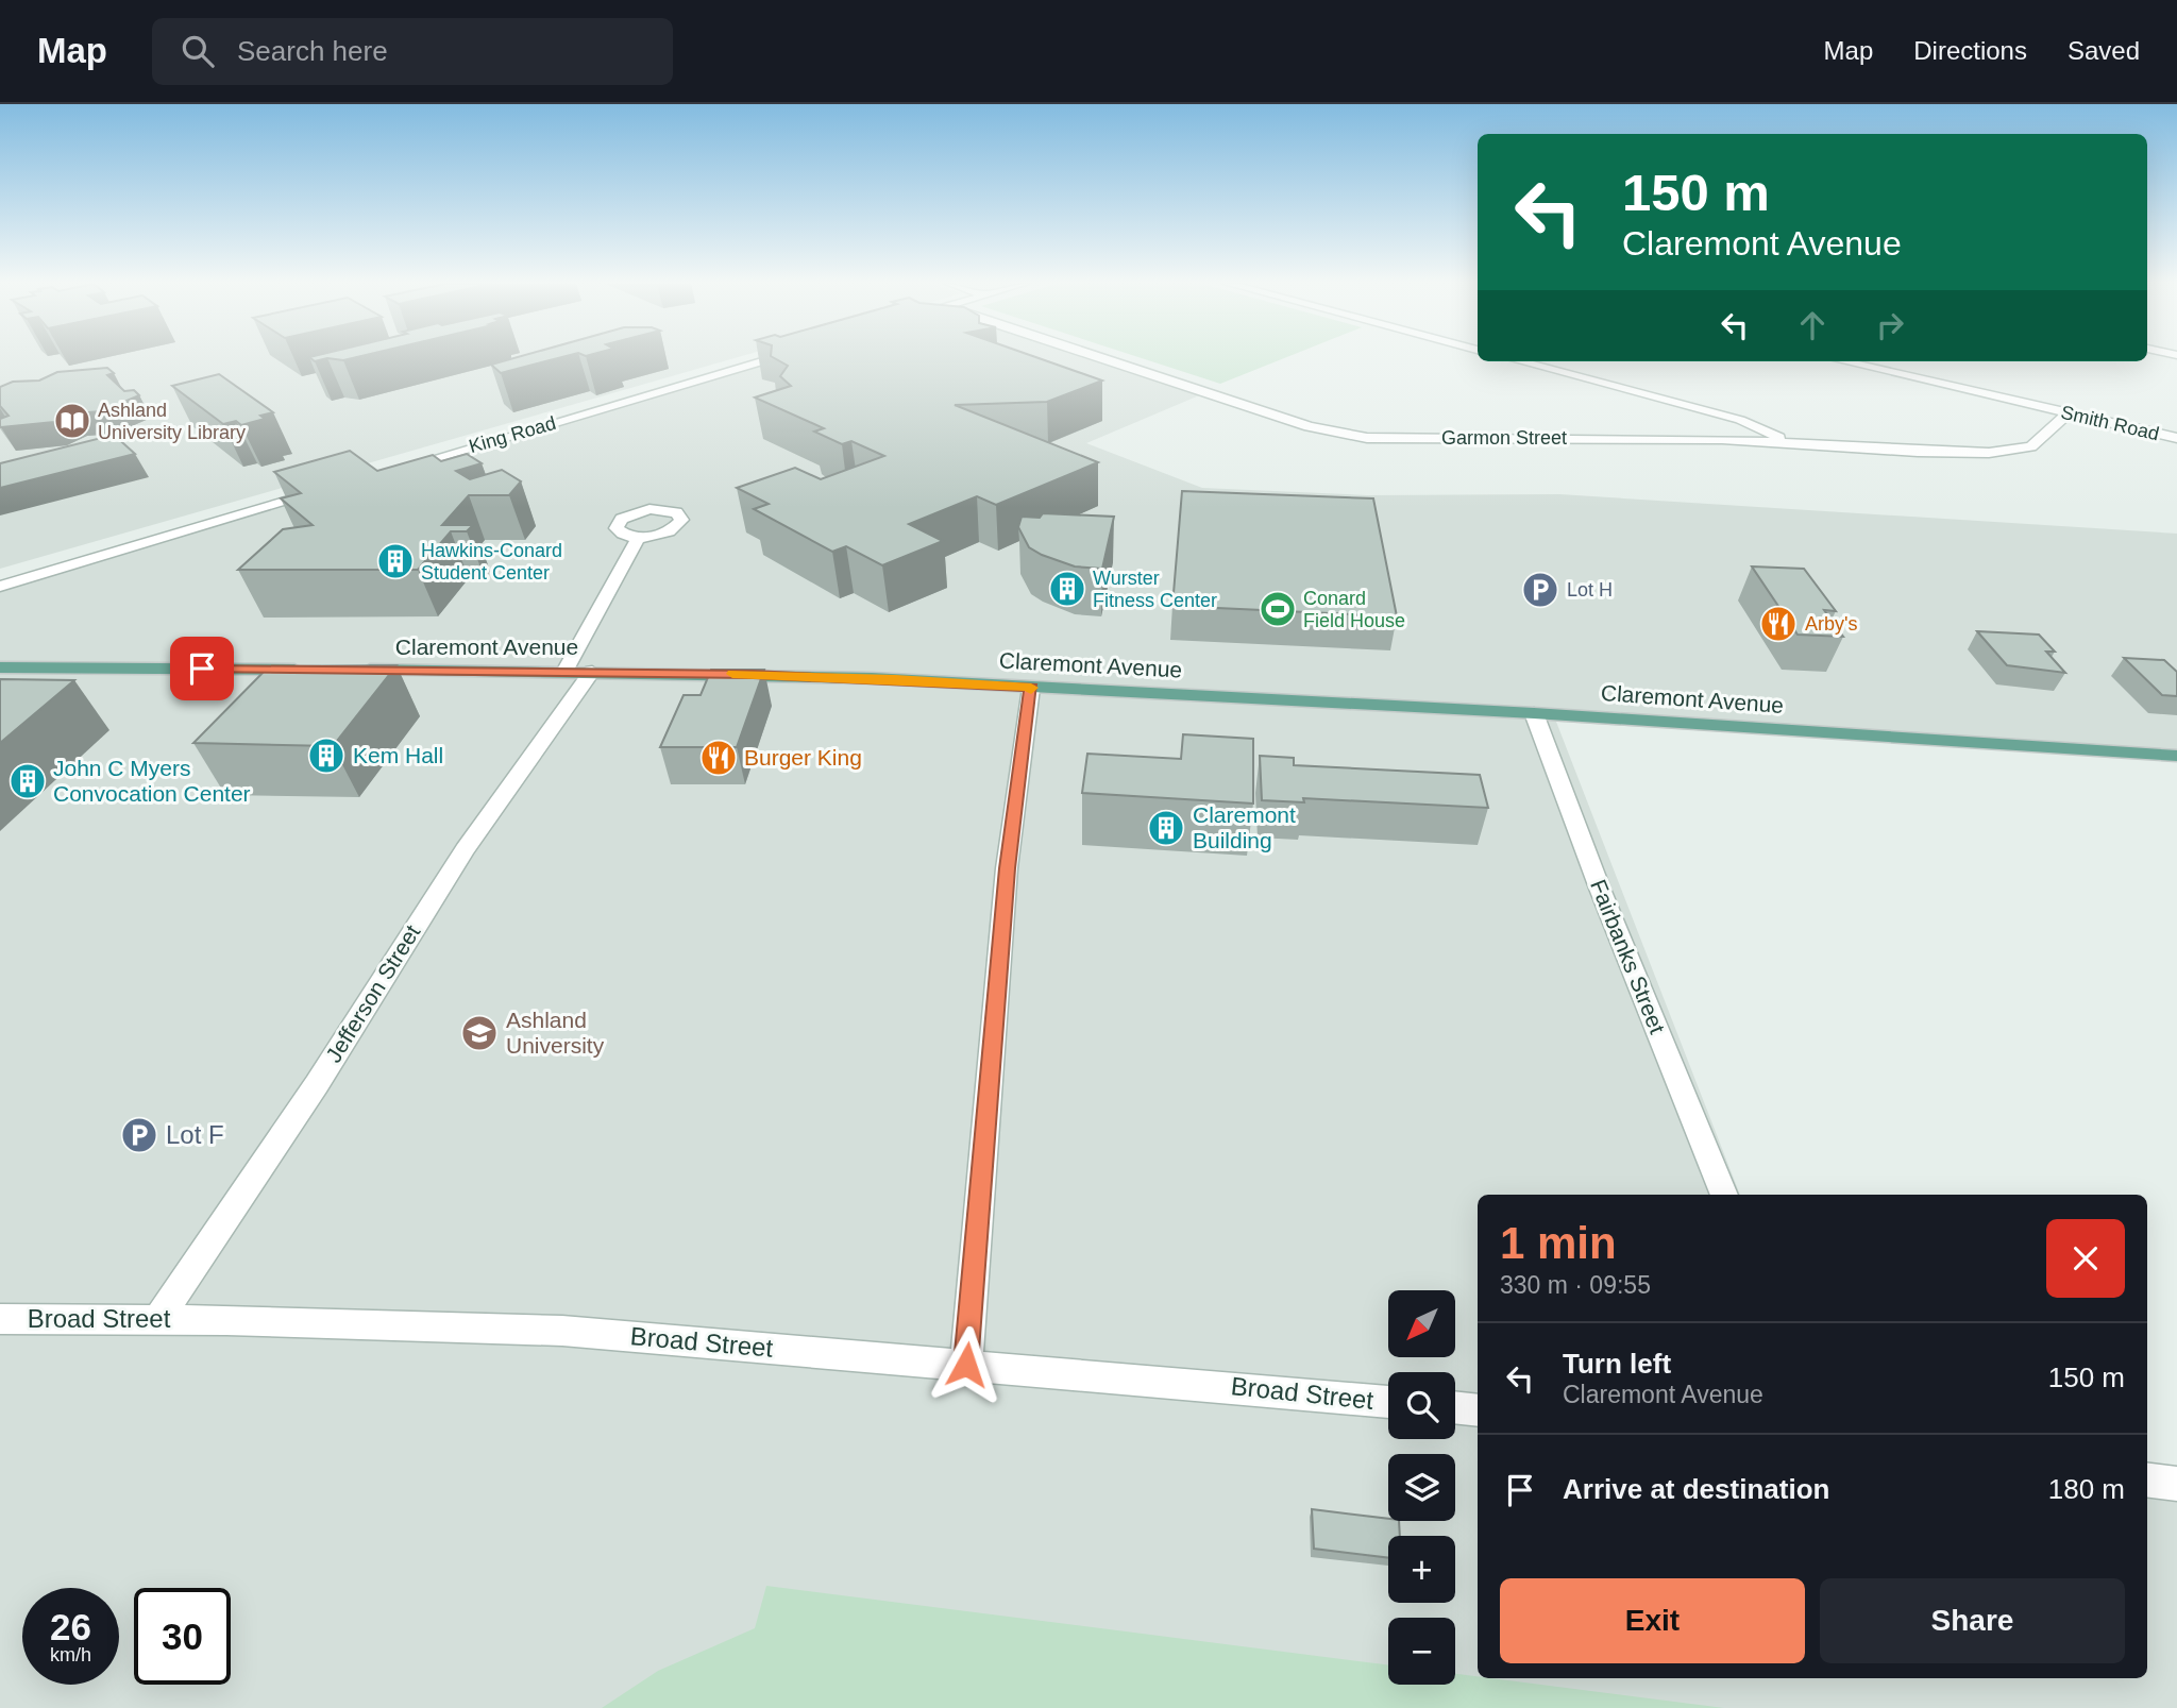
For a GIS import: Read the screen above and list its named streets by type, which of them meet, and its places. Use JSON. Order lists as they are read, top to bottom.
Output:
{
  "streets": {
    "main road": ["Claremont Avenue"],
    "street": [
      "Smith Road",
      "King Road",
      "Garmon Street",
      "Fairbanks Street",
      "Jefferson Street",
      "Broad Street"
    ]
  },
  "crossings": [
    ["Smith Road", "Garmon Street"],
    ["Claremont Avenue", "Fairbanks Street"],
    ["Claremont Avenue", "Jefferson Street"],
    ["Jefferson Street", "Broad Street"]
  ],
  "places": {
    "library": ["Ashland University Library"],
    "building": [
      "Hawkins-Conard Student Center",
      "Wurster Fitness Center",
      "Kem Hall",
      "John C Myers Convocation Center",
      "Claremont Building"
    ],
    "parking": ["Lot H", "Lot F"],
    "sports": ["Conard Field House"],
    "restaurant": ["Arby's", "Burger King"],
    "school or university": ["Ashland University"]
  },
  "north": "bottom left",
  "page": {
    "header": "Map",
    "search": "Search here",
    "nav": ["Map", "Directions", "Saved"],
    "turn": ["150 m", "Claremont Avenue"],
    "heading": ["1 min", "330 m · 09:55"],
    "map_buttons": ["+", "−"],
    "list": [
      {
        "name": "Turn left",
        "note": "Claremont Avenue",
        "value": "150 m"
      },
      {
        "name": "Arrive at destination",
        "value": "180 m"
      }
    ],
    "buttons": ["Exit", "Share"],
    "speed": "26 km/h",
    "limit": "30"
  }
}
